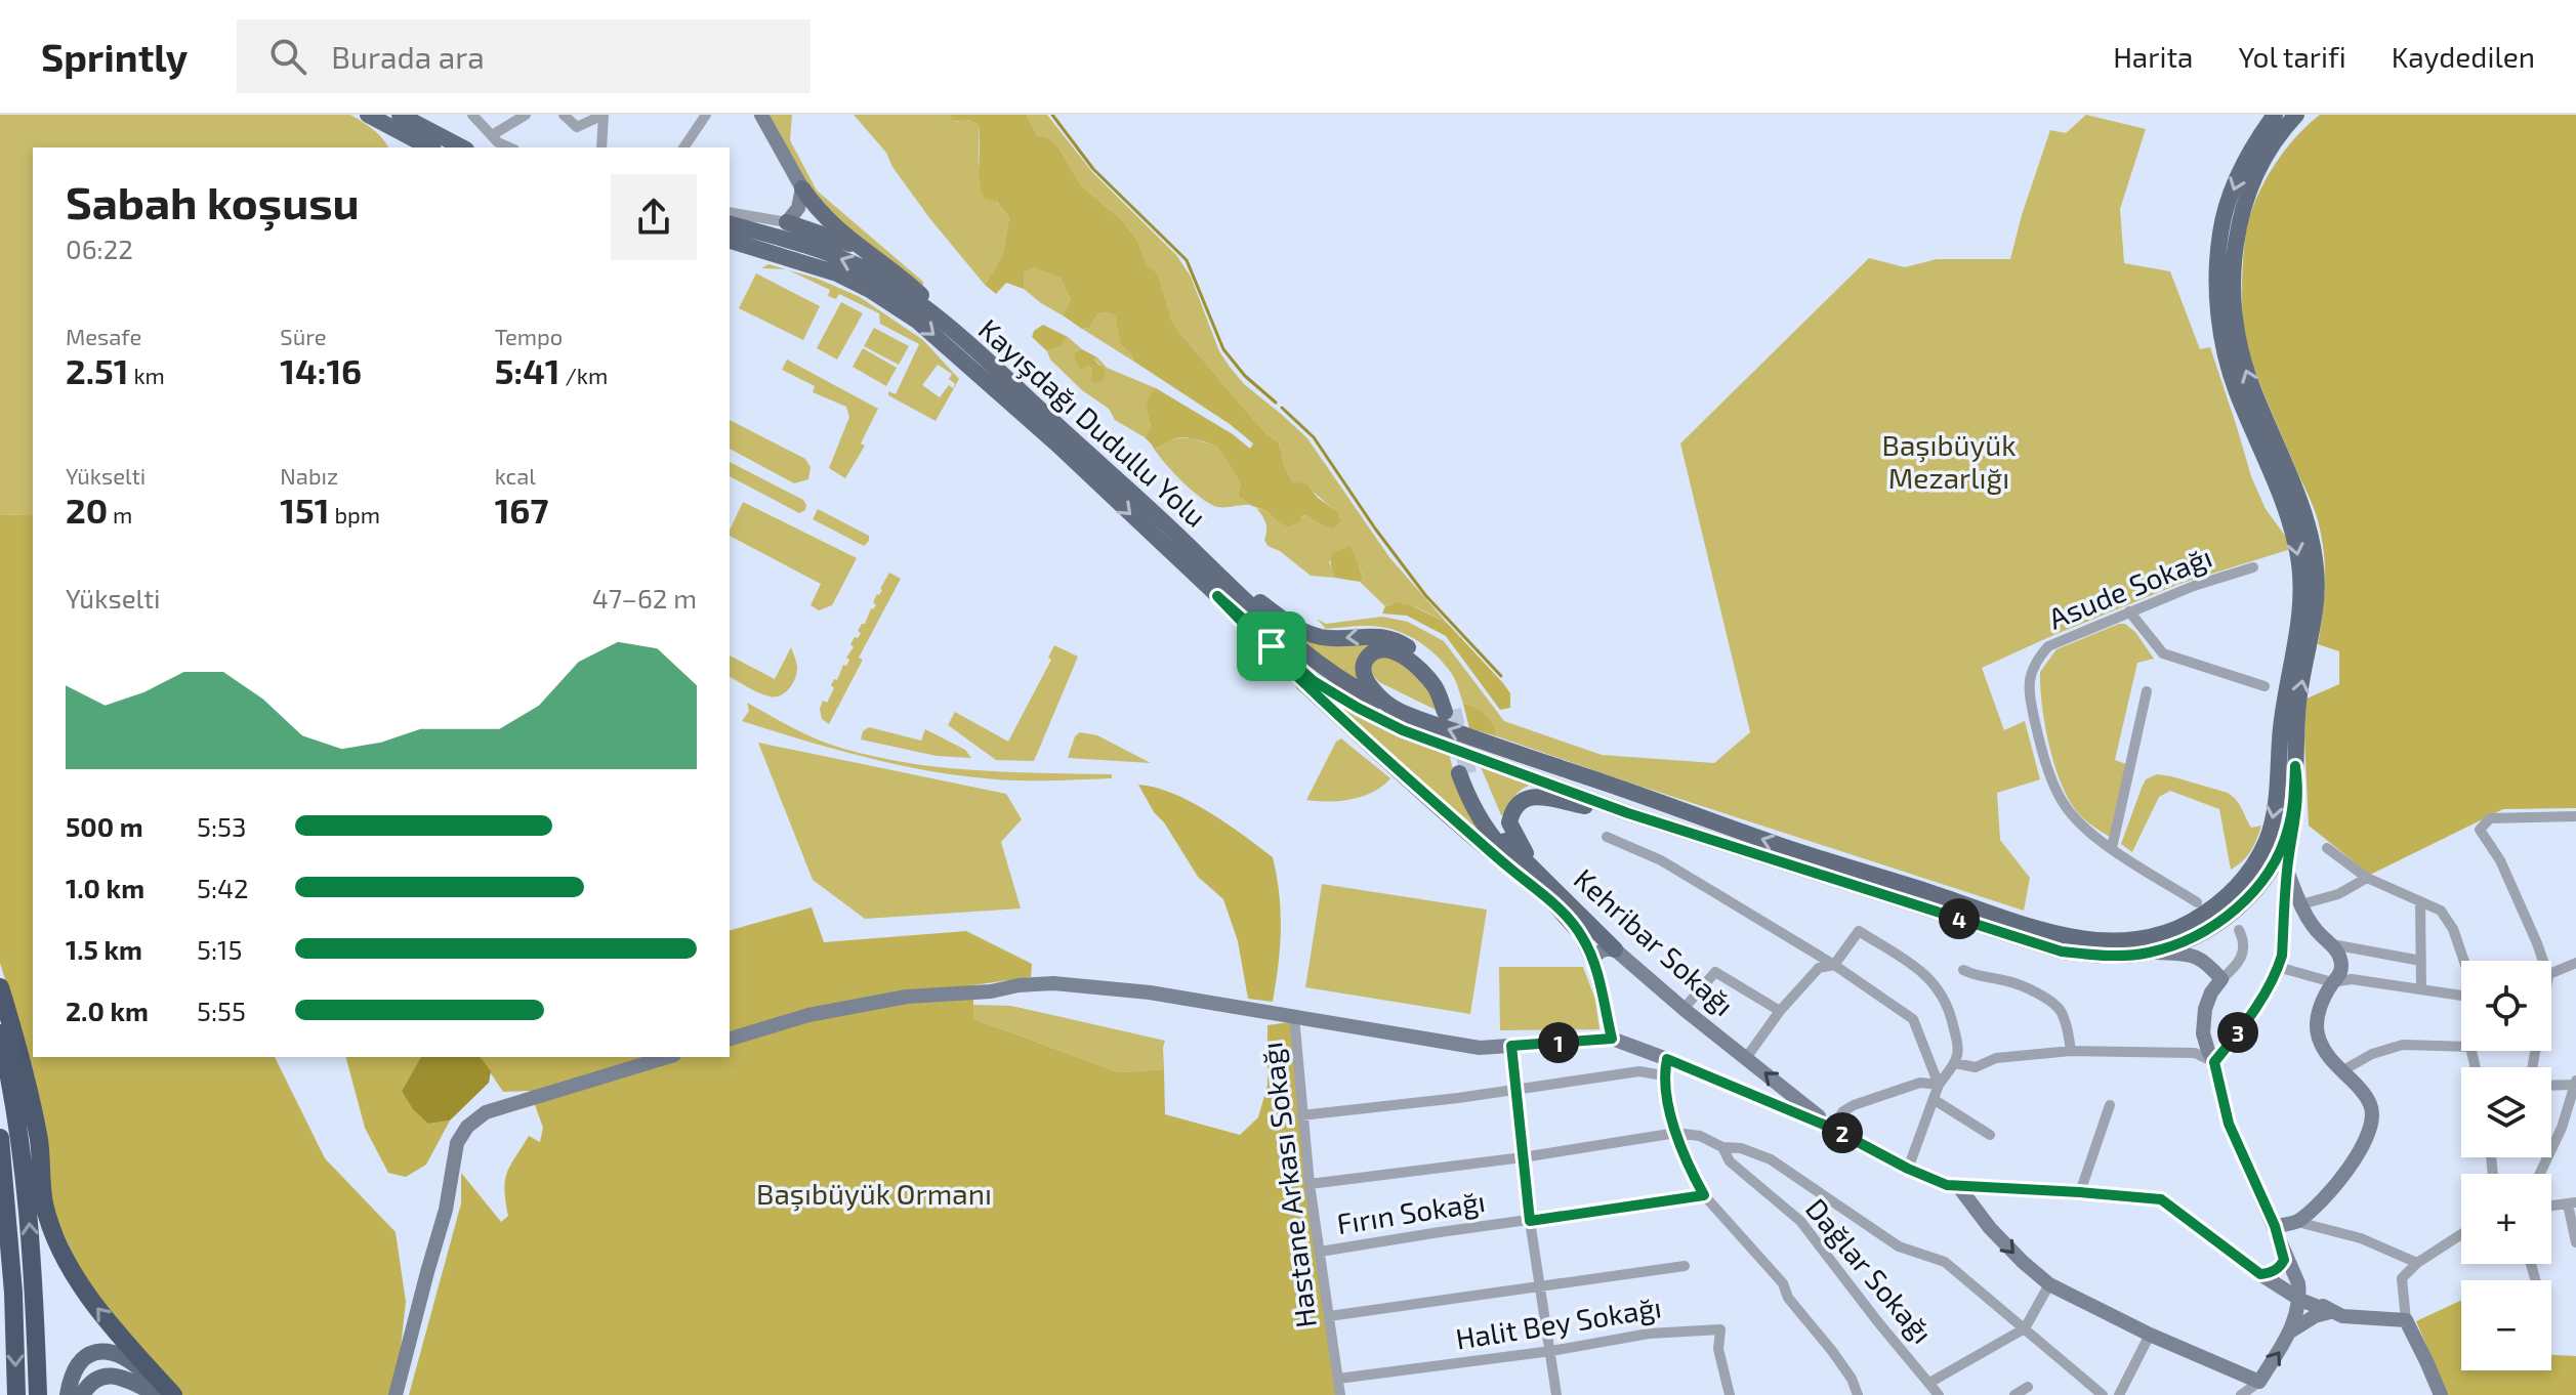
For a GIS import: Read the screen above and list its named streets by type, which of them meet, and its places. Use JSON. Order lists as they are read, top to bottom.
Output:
{
  "streets": {
    "main road": ["Kayışdağı Dudullu Yolu", "Kehribar Sokağı"],
    "street": [
      "Asude Sokağı",
      "Hastane Arkası Sokağı",
      "Fırın Sokağı",
      "Dağlar Sokağı",
      "Halit Bey Sokağı"
    ]
  },
  "crossings": [
    ["Hastane Arkası Sokağı", "Fırın Sokağı"],
    ["Hastane Arkası Sokağı", "Halit Bey Sokağı"]
  ],
  "parks": ["Başıbüyük Mezarlığı", "Başıbüyük Ormanı"],
  "page": {
    "header": "Sprintly",
    "search": "Burada ara",
    "nav": ["Harita", "Yol tarifi", "Kaydedilen"],
    "heading": ["Sabah koşusu", "06:22"],
    "stats": [
      ["Mesafe", "2.51 km"],
      ["Süre", "14:16"],
      ["Tempo", "5:41 /km"],
      ["Yükselti", "20 m"],
      ["Nabız", "151 bpm"],
      ["kcal", "167"]
    ],
    "chart": ["Yükselti", "47–62 m"],
    "list": [
      {
        "name": "500 m",
        "note": "5:53"
      },
      {
        "name": "1.0 km",
        "note": "5:42"
      },
      {
        "name": "1.5 km",
        "note": "5:15"
      },
      {
        "name": "2.0 km",
        "note": "5:55"
      }
    ],
    "pins": [
      "4",
      "3",
      "1",
      "2"
    ],
    "map_buttons": ["+", "−"]
  }
}
